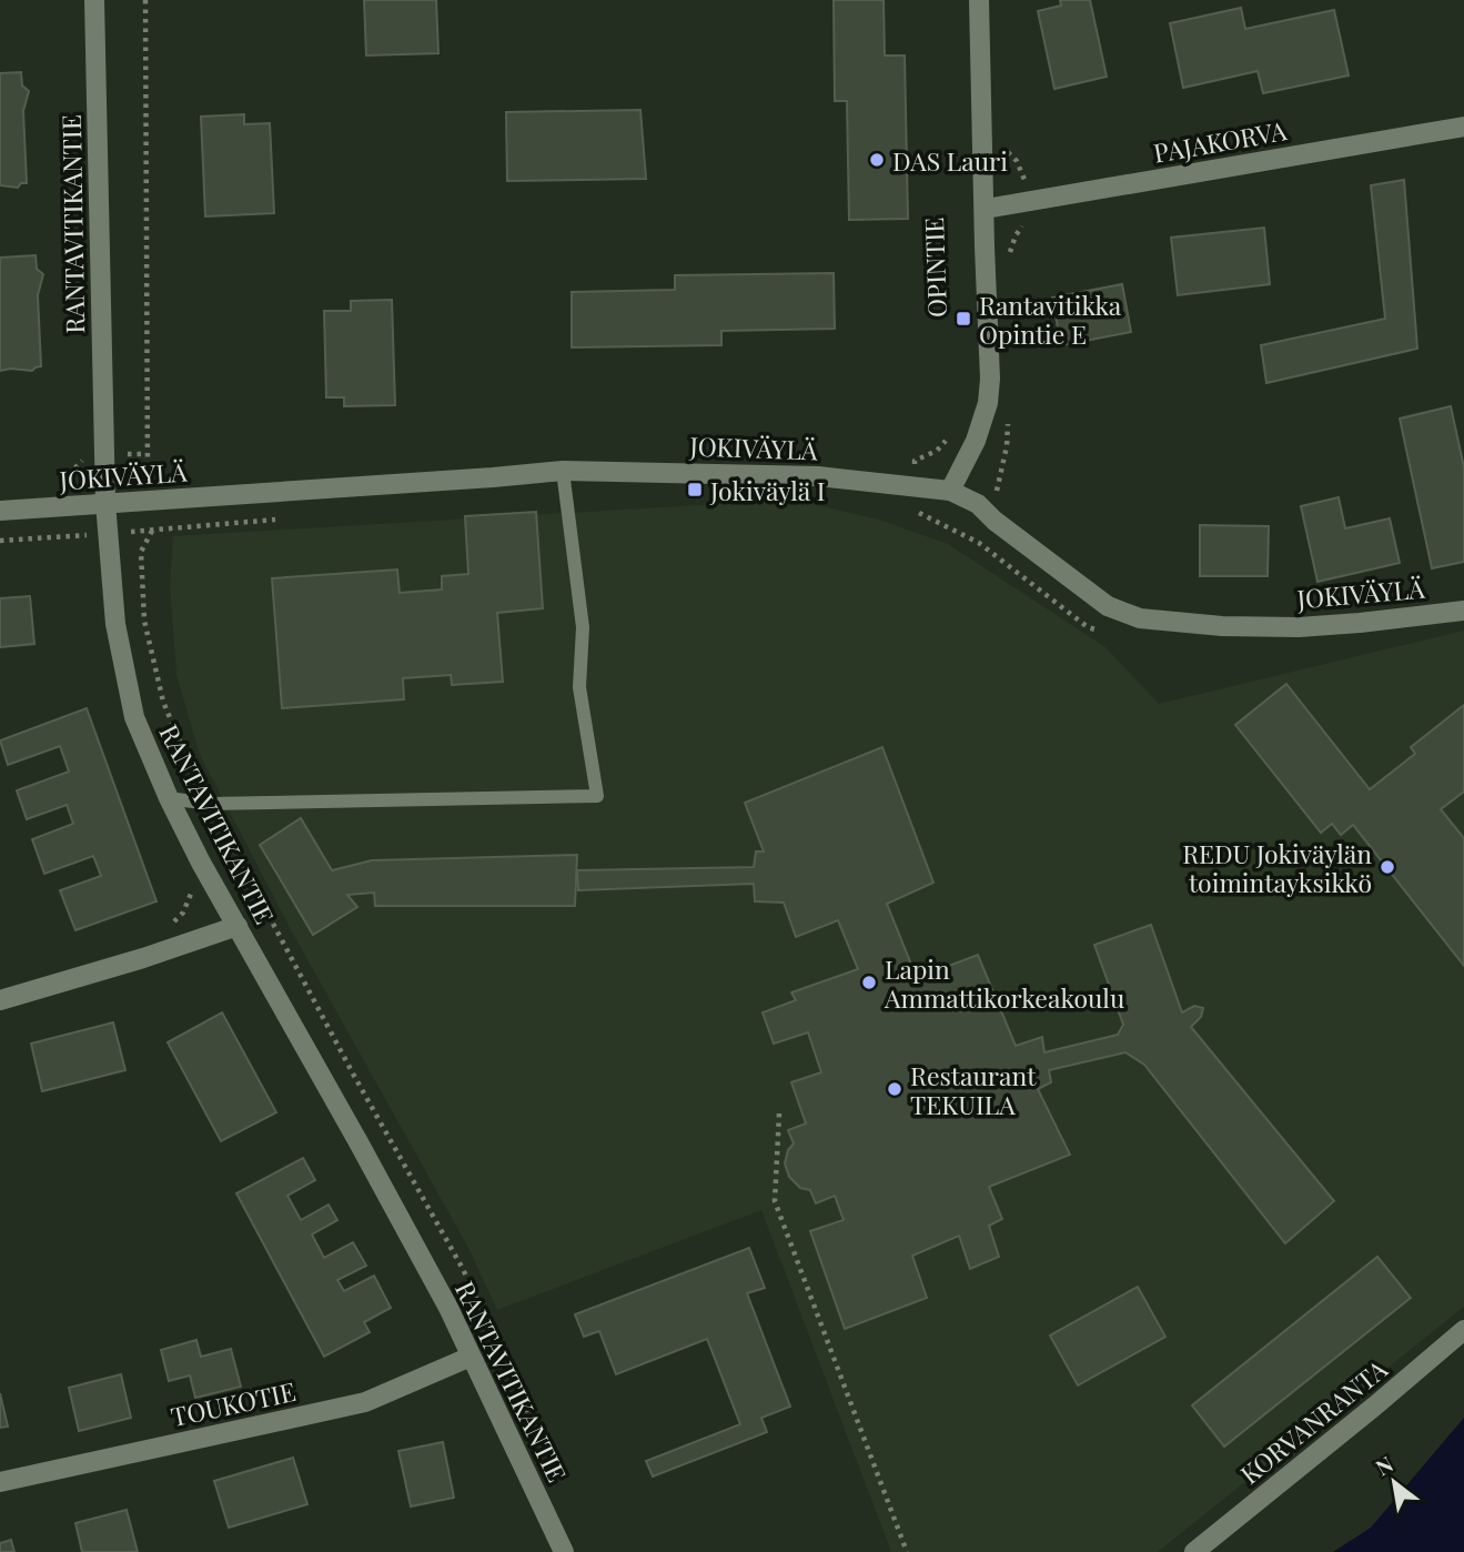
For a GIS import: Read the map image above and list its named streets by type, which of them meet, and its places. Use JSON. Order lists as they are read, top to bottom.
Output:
{
  "streets": {
    "street": [
      "PAJAKORVA",
      "RANTAVITIKANTIE",
      "OPINTIE",
      "JOKIVÄYLÄ",
      "TOUKOTIE",
      "KORVANRANTA"
    ]
  },
  "crossings": [
    ["PAJAKORVA", "OPINTIE"],
    ["RANTAVITIKANTIE", "JOKIVÄYLÄ"],
    ["RANTAVITIKANTIE", "TOUKOTIE"],
    ["OPINTIE", "JOKIVÄYLÄ"]
  ],
  "places": {
    "other": [
      "DAS Lauri",
      "REDU Jokiväylän toimintayksikkö",
      "Lapin Ammattikorkeakoulu",
      "Restaurant TEKUILA"
    ],
    "transit": ["Rantavitikka Opintie E", "Jokiväylä I"]
  },
  "north": "top left"
}
